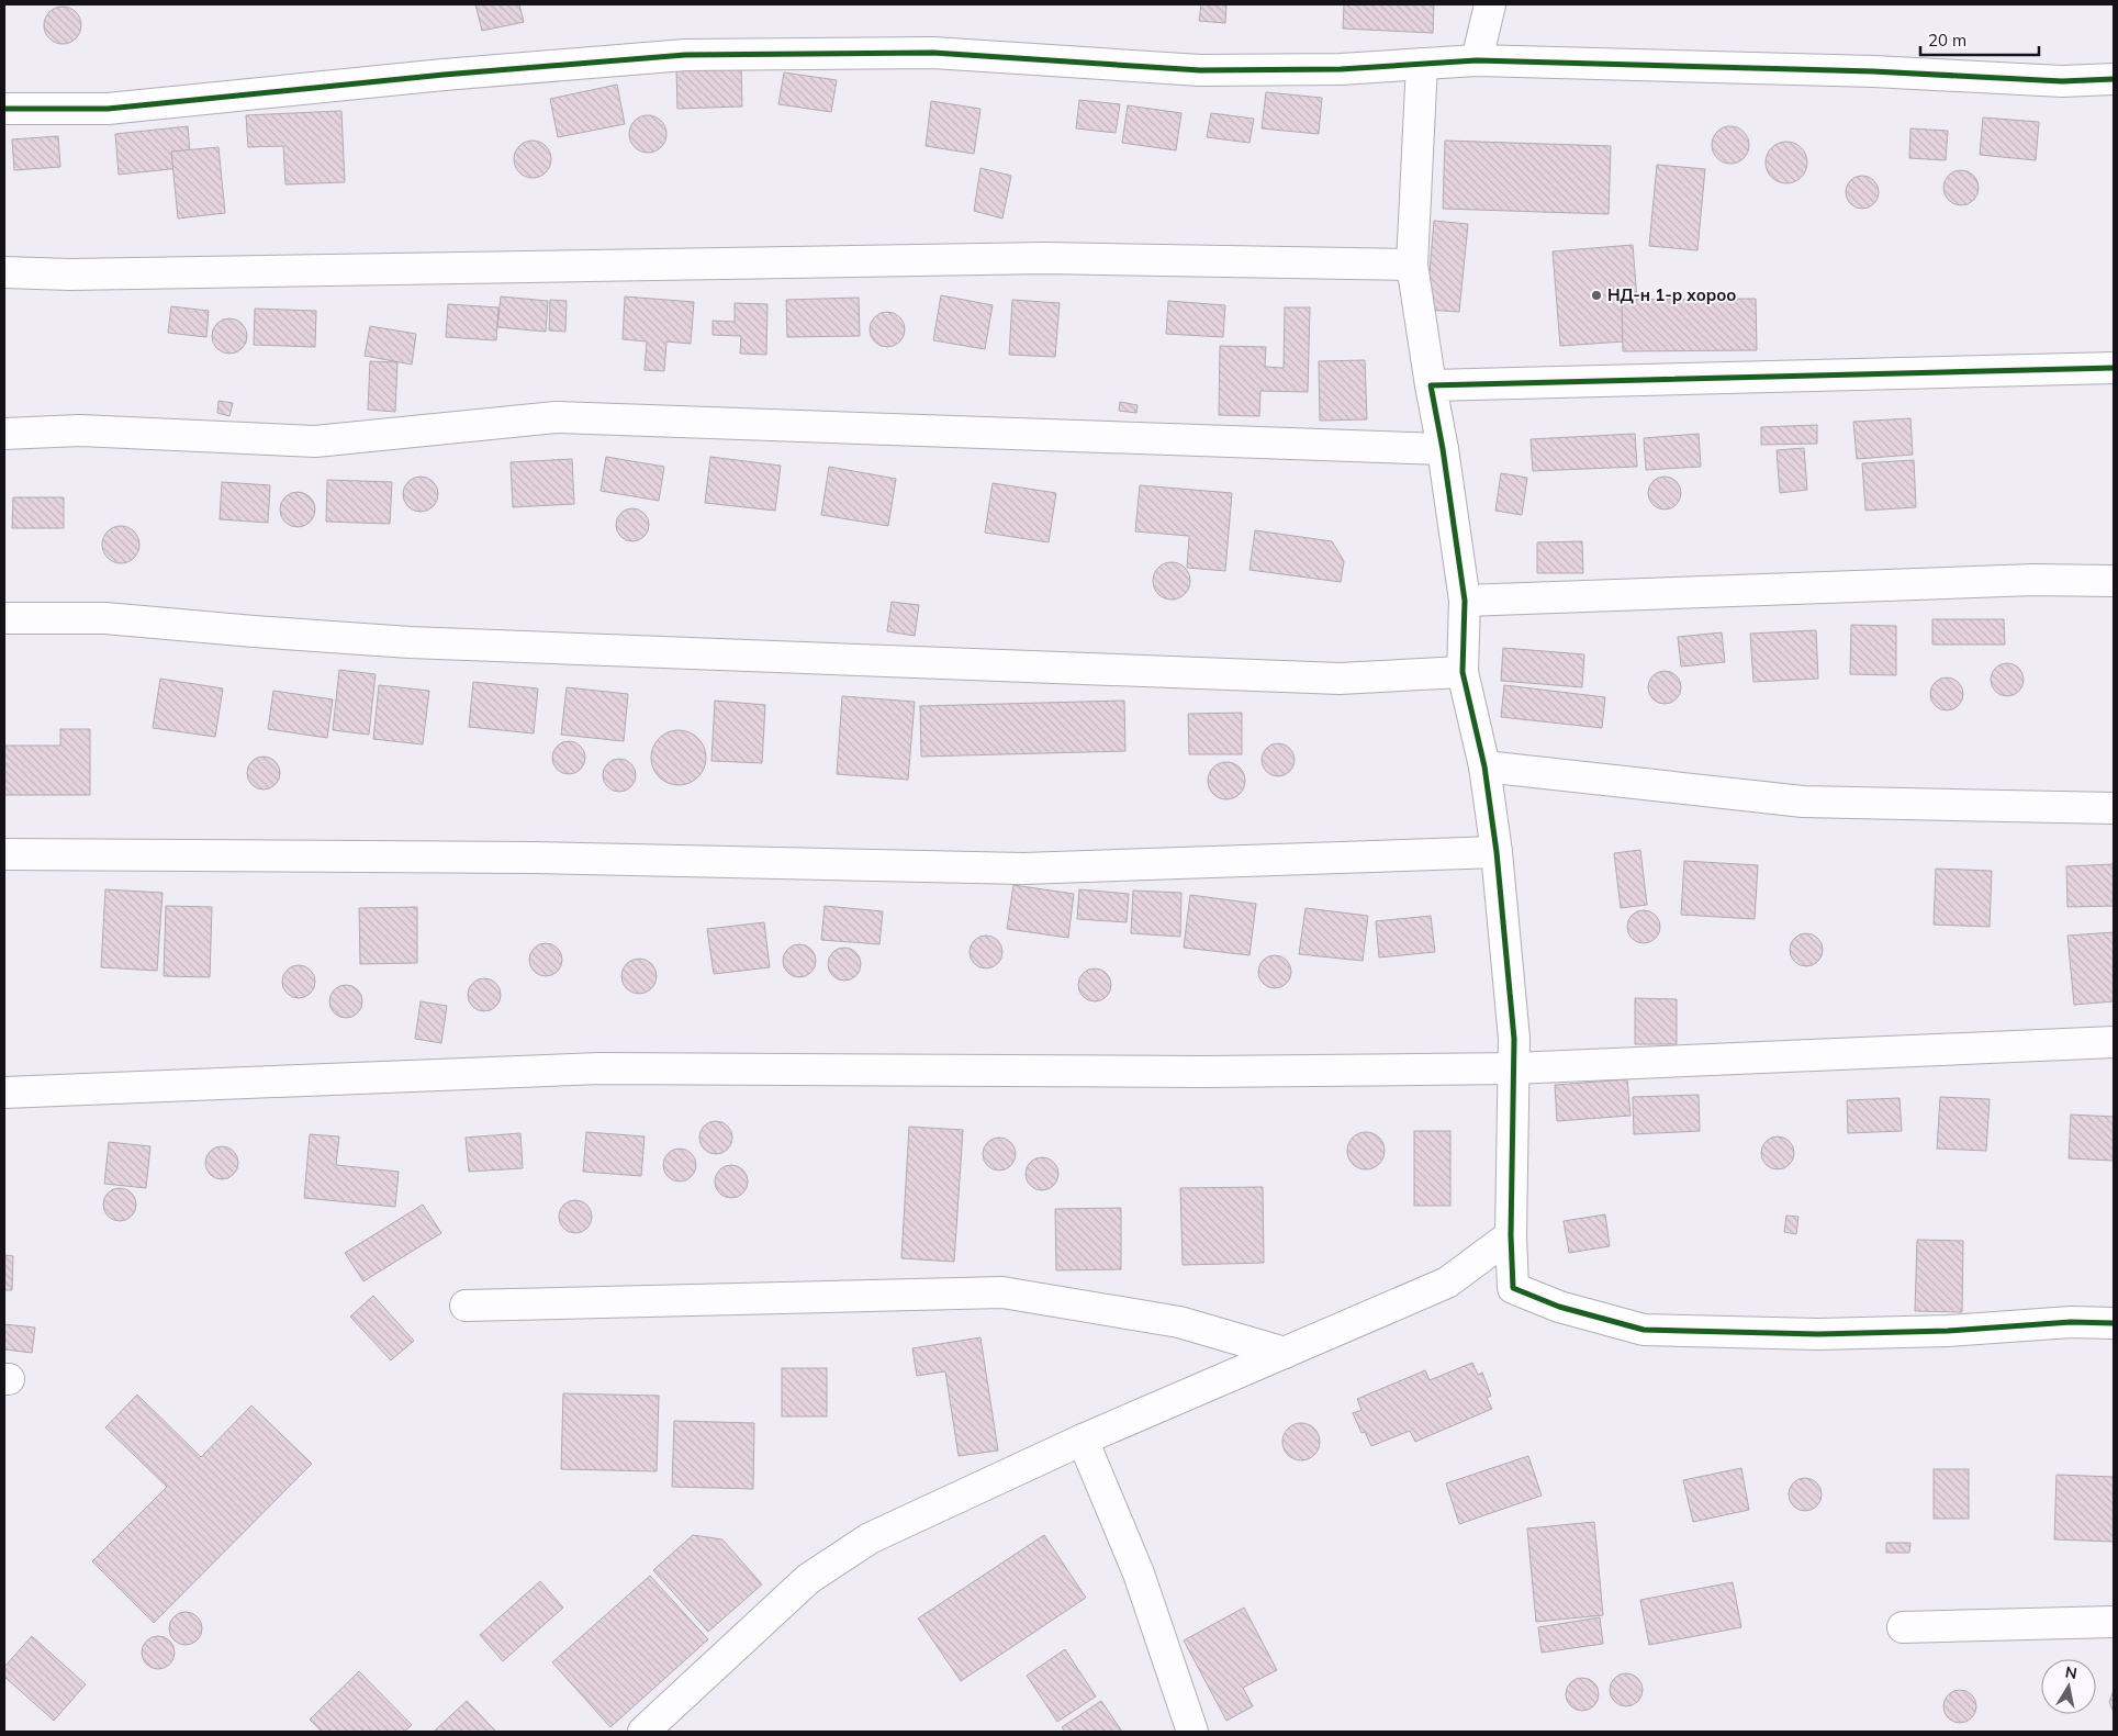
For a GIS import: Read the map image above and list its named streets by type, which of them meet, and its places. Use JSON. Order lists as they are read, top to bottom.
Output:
{
  "places": ["НД-н 1-р хороо"],
  "scale_bar": "20 m",
  "north": "top"
}
